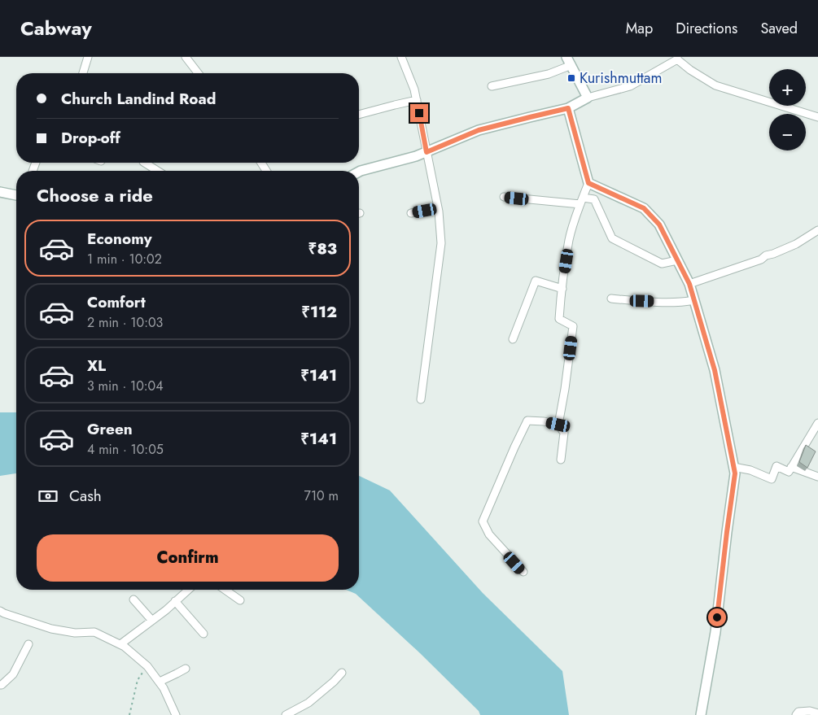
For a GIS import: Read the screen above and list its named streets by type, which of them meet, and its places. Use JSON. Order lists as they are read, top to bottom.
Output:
{
  "places": {
    "transit": ["Kurishmuttam"]
  },
  "page": {
    "header": "Cabway",
    "nav": ["Map", "Directions", "Saved"],
    "map_buttons": ["+", "−"],
    "banner": ["Church Landind Road", "Drop-off"],
    "heading": "Choose a ride",
    "list": [
      {
        "name": "Economy",
        "note": "1 min · 10:02",
        "value": "₹83"
      },
      {
        "name": "Comfort",
        "note": "2 min · 10:03",
        "value": "₹112"
      },
      {
        "name": "XL",
        "note": "3 min · 10:04",
        "value": "₹141"
      },
      {
        "name": "Green",
        "note": "4 min · 10:05",
        "value": "₹141"
      }
    ],
    "pay": ["Cash", "710 m"],
    "buttons": "Confirm"
  }
}
